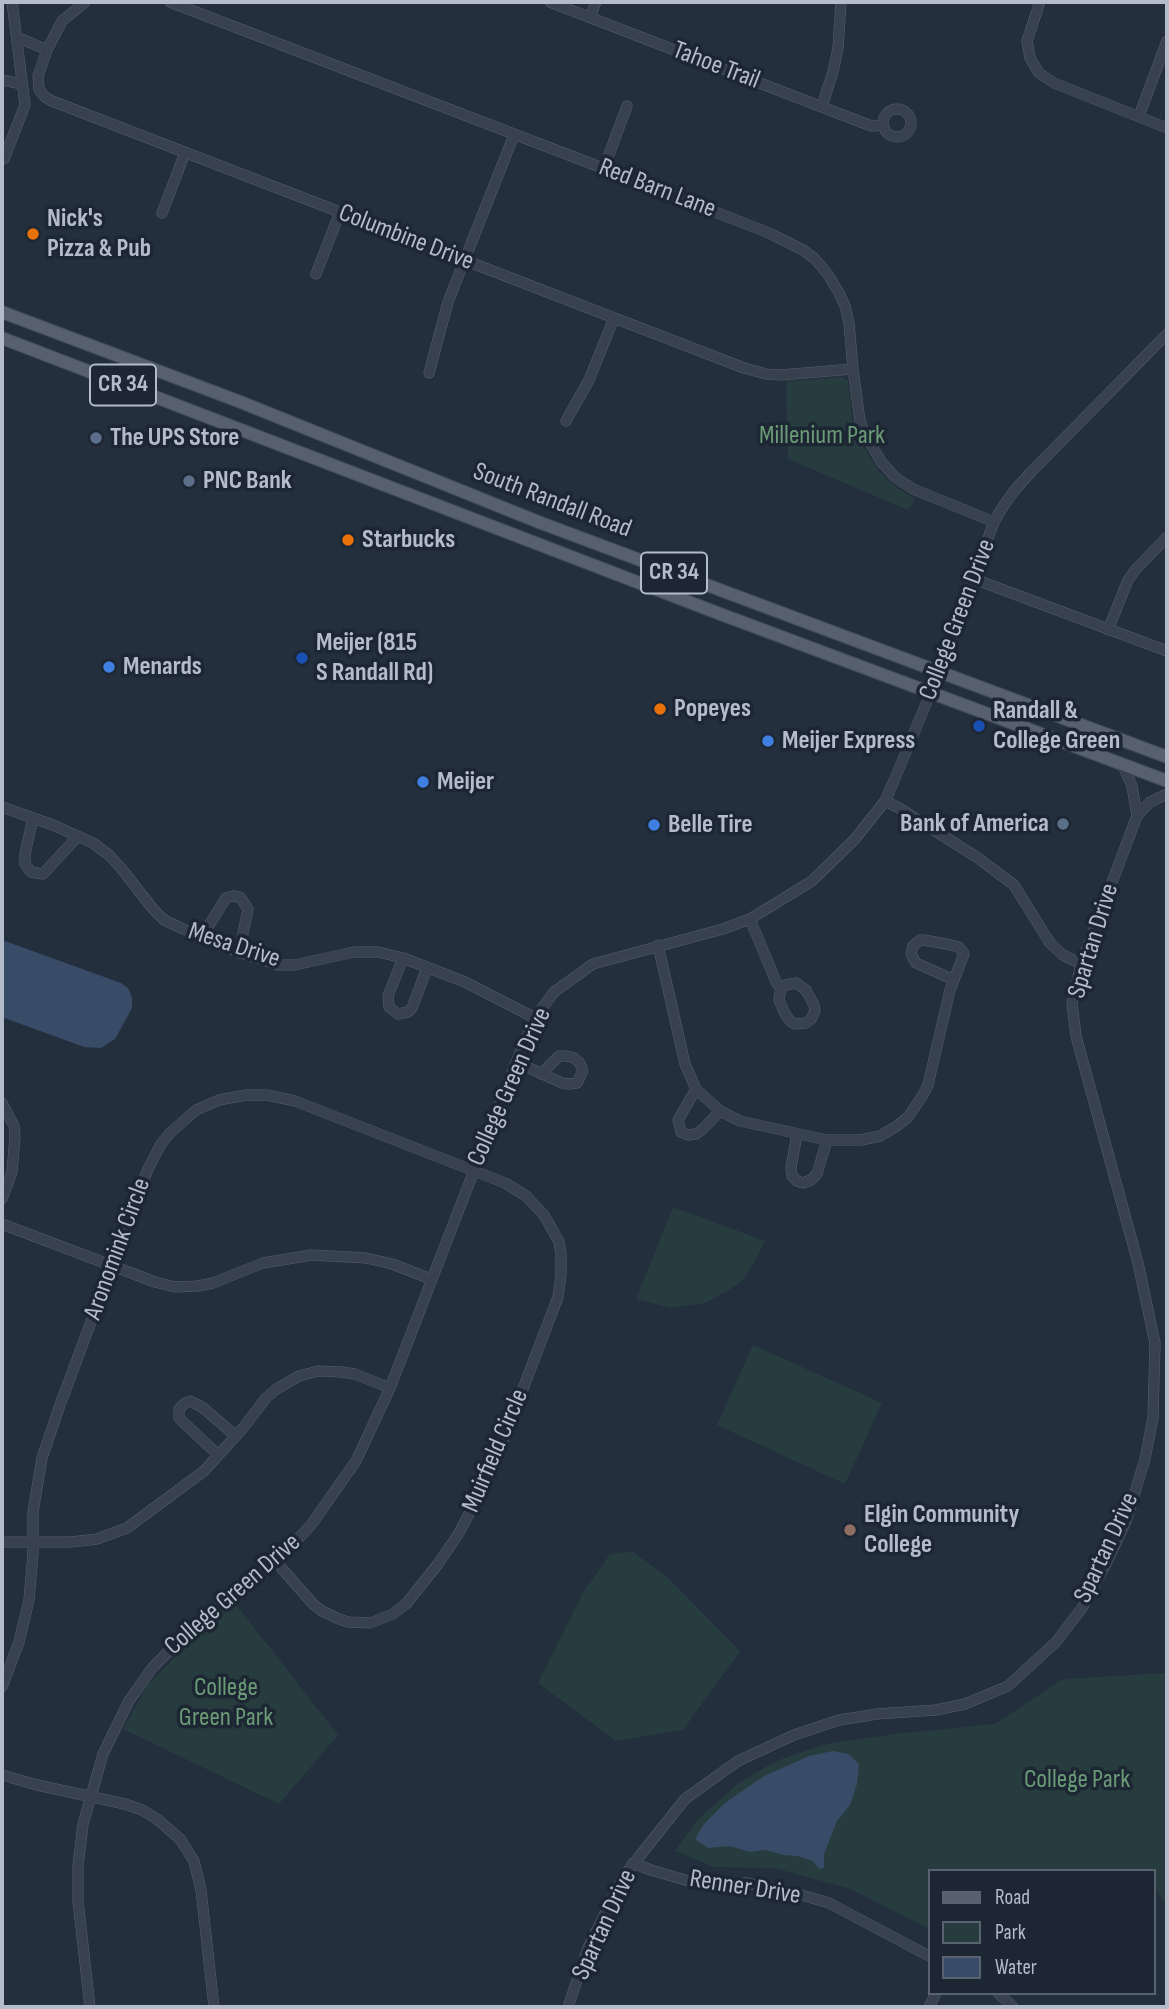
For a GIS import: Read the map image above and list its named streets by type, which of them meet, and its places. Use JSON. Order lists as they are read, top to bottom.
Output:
{
  "streets": {
    "main road": ["CR 34", "South Randall Road"],
    "street": [
      "Tahoe Trail",
      "Red Barn Lane",
      "Columbine Drive",
      "College Green Drive",
      "Spartan Drive",
      "Mesa Drive",
      "Aronomink Circle",
      "Muirfield Circle",
      "Renner Drive"
    ]
  },
  "crossings": [
    ["Red Barn Lane", "Columbine Drive"],
    ["Red Barn Lane", "College Green Drive"],
    ["South Randall Road", "College Green Drive"],
    ["College Green Drive", "Mesa Drive"],
    ["College Green Drive", "Aronomink Circle"],
    ["College Green Drive", "Muirfield Circle"],
    ["Spartan Drive", "Renner Drive"],
    ["Aronomink Circle", "Muirfield Circle"]
  ],
  "parks": ["Millenium Park", "College Green Park", "College Park"],
  "places": [
    "Nick's Pizza & Pub",
    "The UPS Store",
    "PNC Bank",
    "Starbucks",
    "Meijer (815 S Randall Rd)",
    "Menards",
    "Popeyes",
    "Randall & College Green",
    "Meijer Express",
    "Meijer",
    "Bank of America",
    "Belle Tire",
    "Elgin Community College"
  ],
  "legend": ["Road", "Park", "Water"]
}
